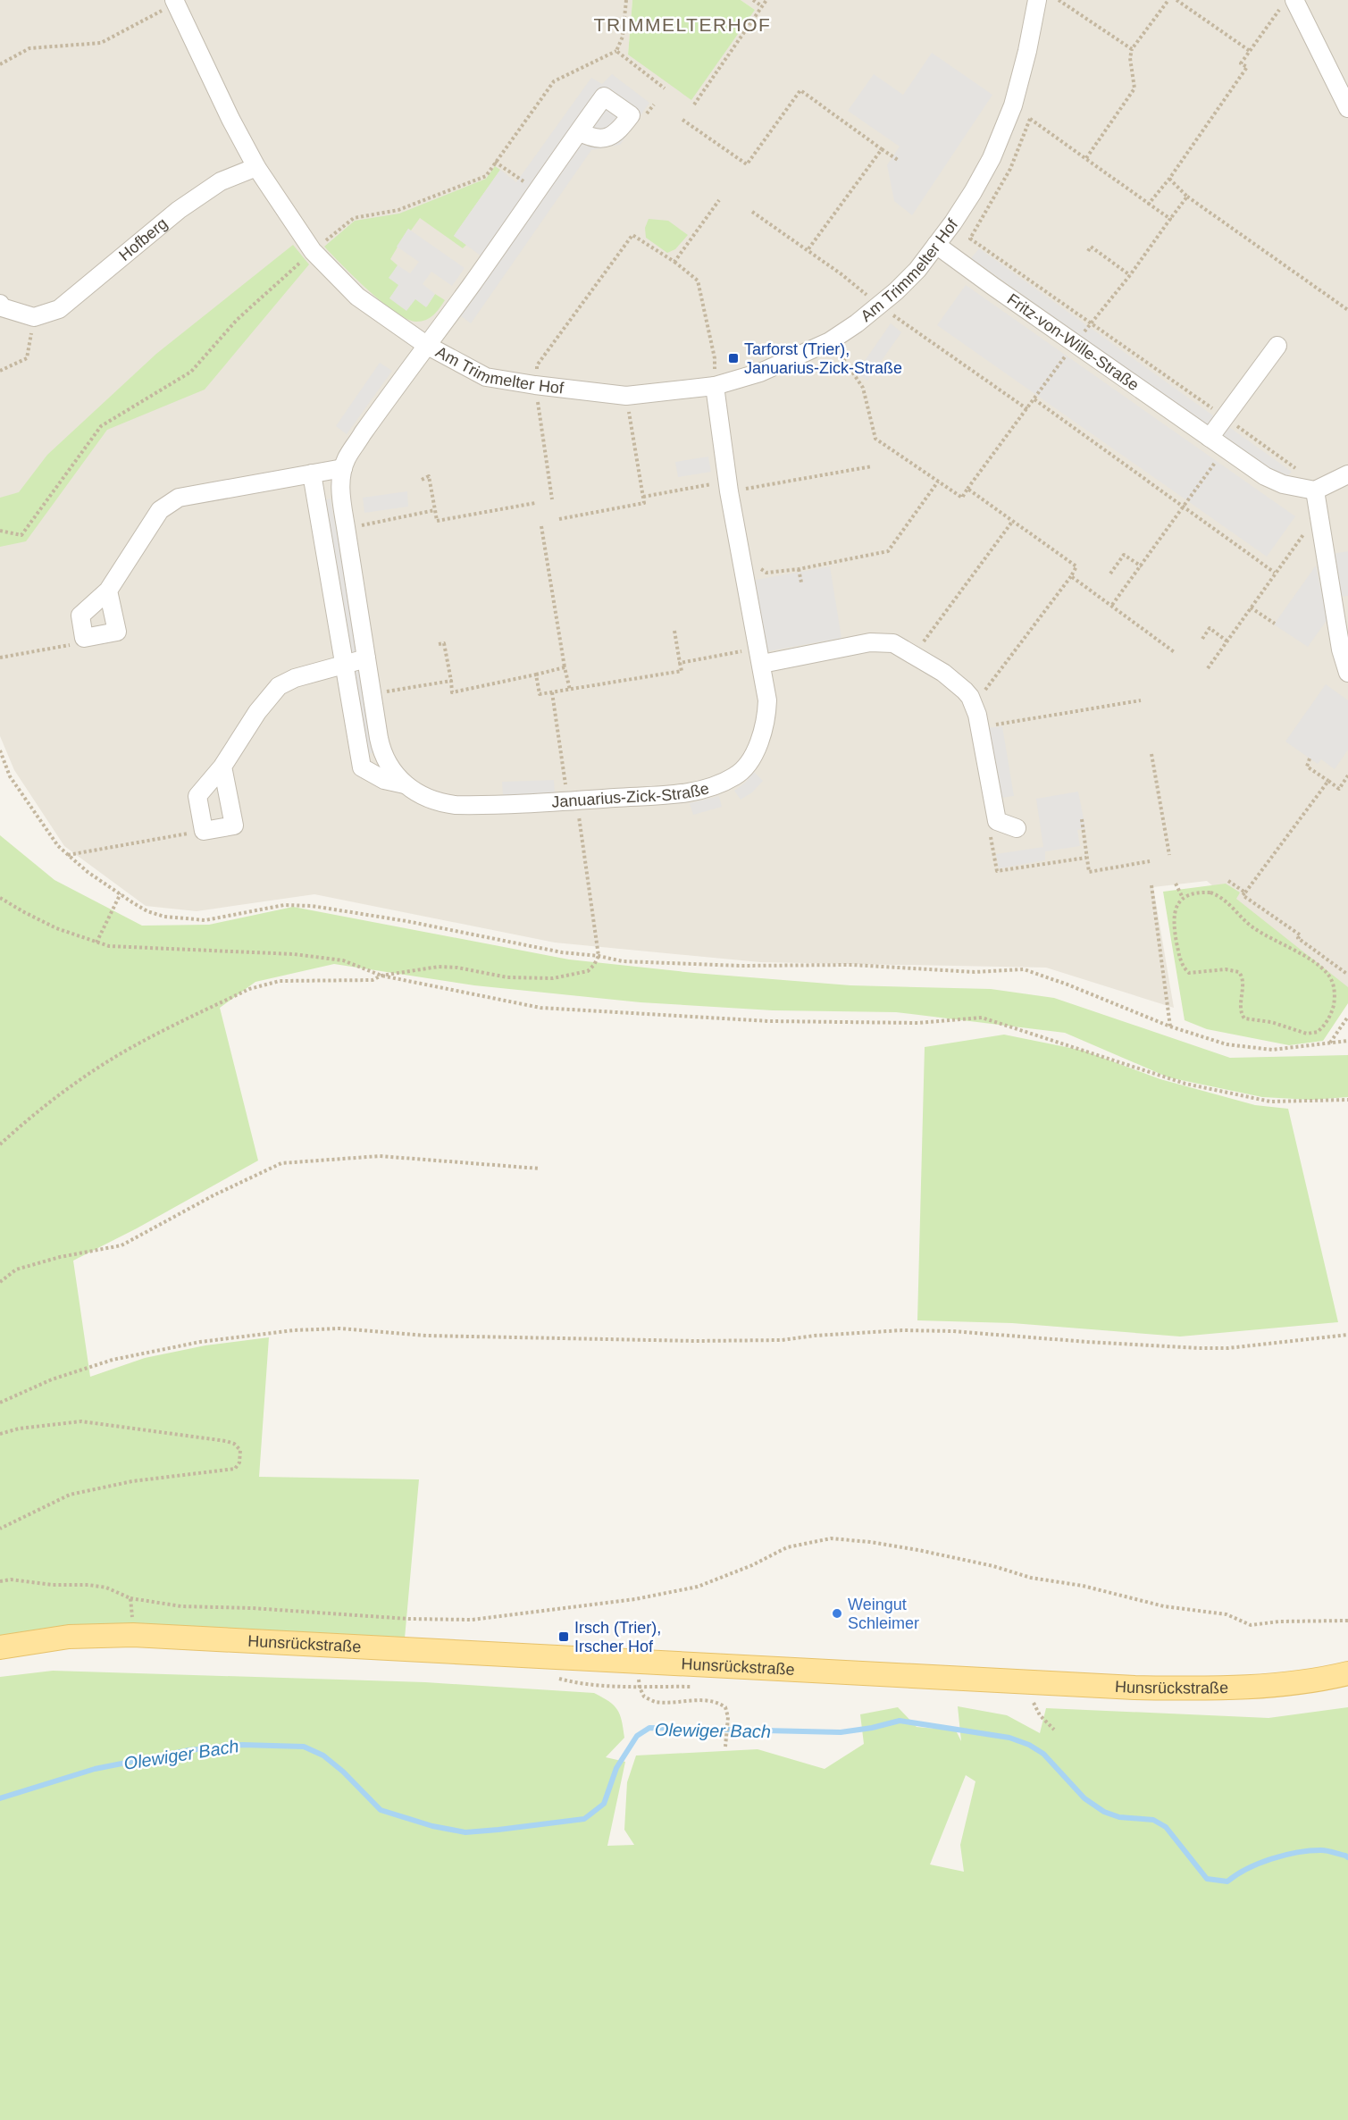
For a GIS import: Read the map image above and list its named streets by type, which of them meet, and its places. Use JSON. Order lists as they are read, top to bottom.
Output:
{
  "streets": {
    "main road": ["Hunsrückstraße"],
    "street": [
      "Hofberg",
      "Am Trimmelter Hof",
      "Fritz-von-Wille-Straße",
      "Januarius-Zick-Straße"
    ]
  },
  "crossings": [
    ["Hofberg", "Am Trimmelter Hof"],
    ["Am Trimmelter Hof", "Fritz-von-Wille-Straße"],
    ["Am Trimmelter Hof", "Januarius-Zick-Straße"]
  ],
  "districts": ["TRIMMELTERHOF"],
  "water": ["Olewiger Bach"],
  "places": {
    "transit": ["Tarforst (Trier), Januarius-Zick-Straße", "Irsch (Trier), Irscher Hof"],
    "other": ["Weingut Schleimer"]
  }
}
